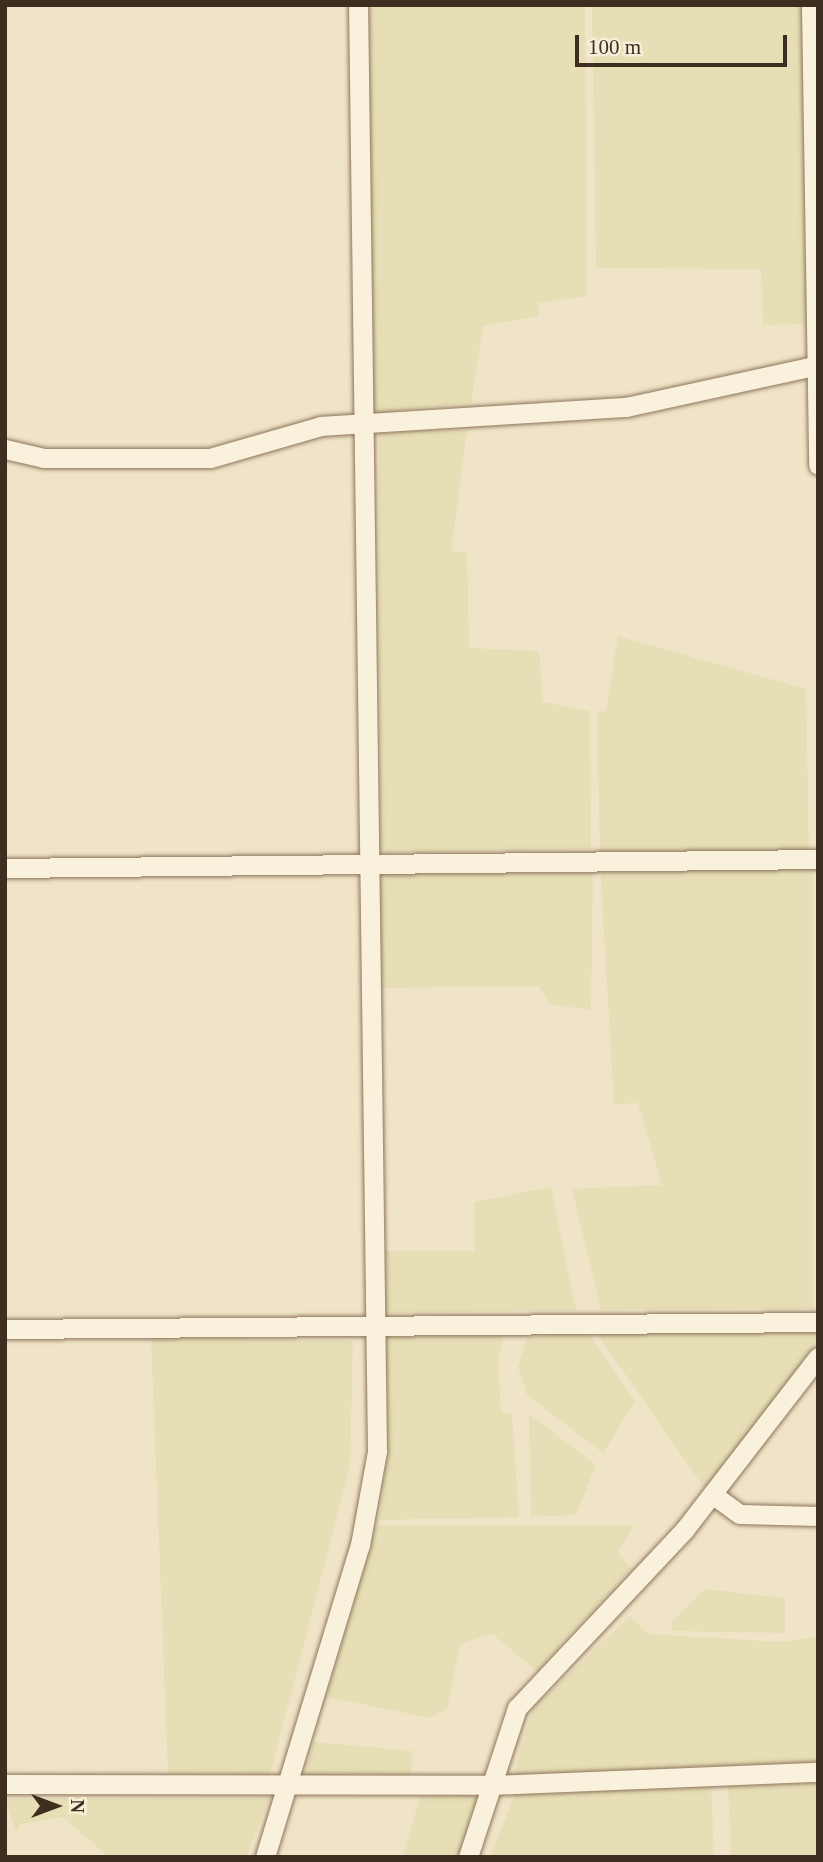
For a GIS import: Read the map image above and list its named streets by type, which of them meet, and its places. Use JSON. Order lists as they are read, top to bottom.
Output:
{
  "scale_bar": "100 m",
  "north": "right"
}
